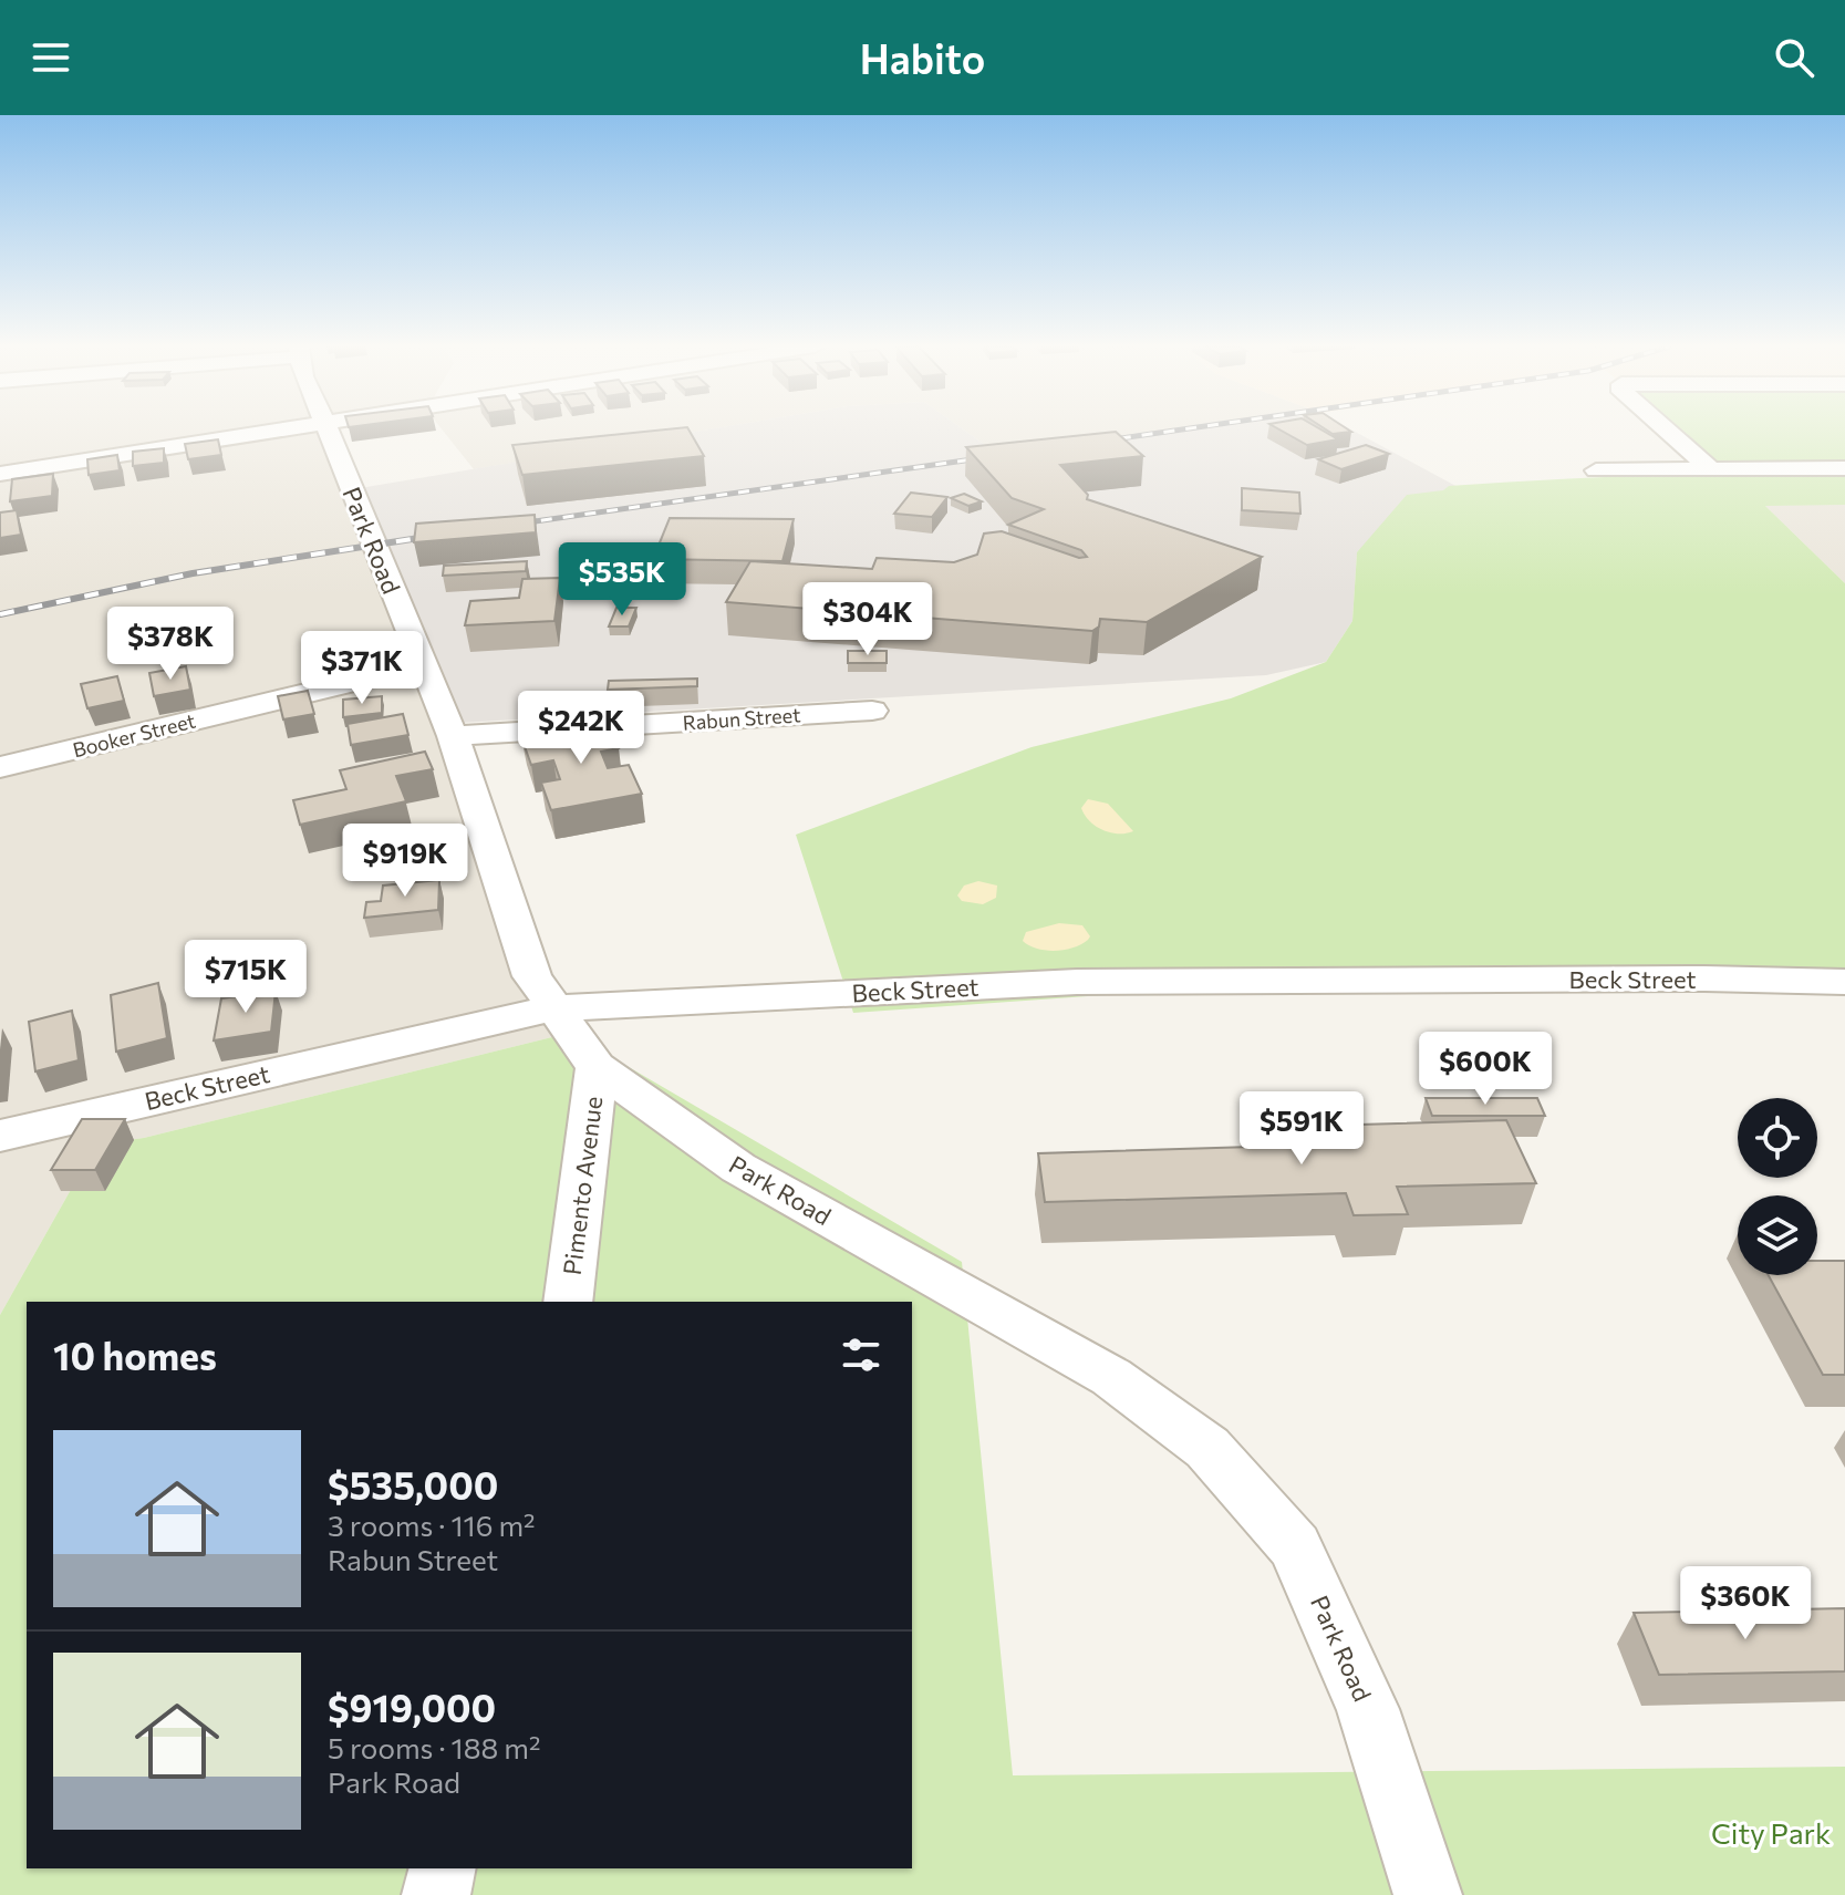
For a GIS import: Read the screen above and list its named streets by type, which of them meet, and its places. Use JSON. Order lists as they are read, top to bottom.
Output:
{
  "streets": {
    "street": [
      "Park Road",
      "Rabun Street",
      "Booker Street",
      "Beck Street",
      "Pimento Avenue"
    ]
  },
  "crossings": [
    ["Park Road", "Rabun Street"],
    ["Park Road", "Booker Street"],
    ["Park Road", "Beck Street"],
    ["Park Road", "Pimento Avenue"]
  ],
  "parks": ["City Park"],
  "page": {
    "header": "Habito",
    "price": [
      "$535K",
      "$304K",
      "$378K",
      "$371K",
      "$242K",
      "$919K",
      "$715K",
      "$600K",
      "$591K",
      "$360K"
    ],
    "heading": "10 homes",
    "list": [
      {
        "name": "$535,000",
        "note": "3 rooms · 116 m² · Rabun Street"
      },
      {
        "name": "$919,000",
        "note": "5 rooms · 188 m² · Park Road"
      }
    ]
  }
}
